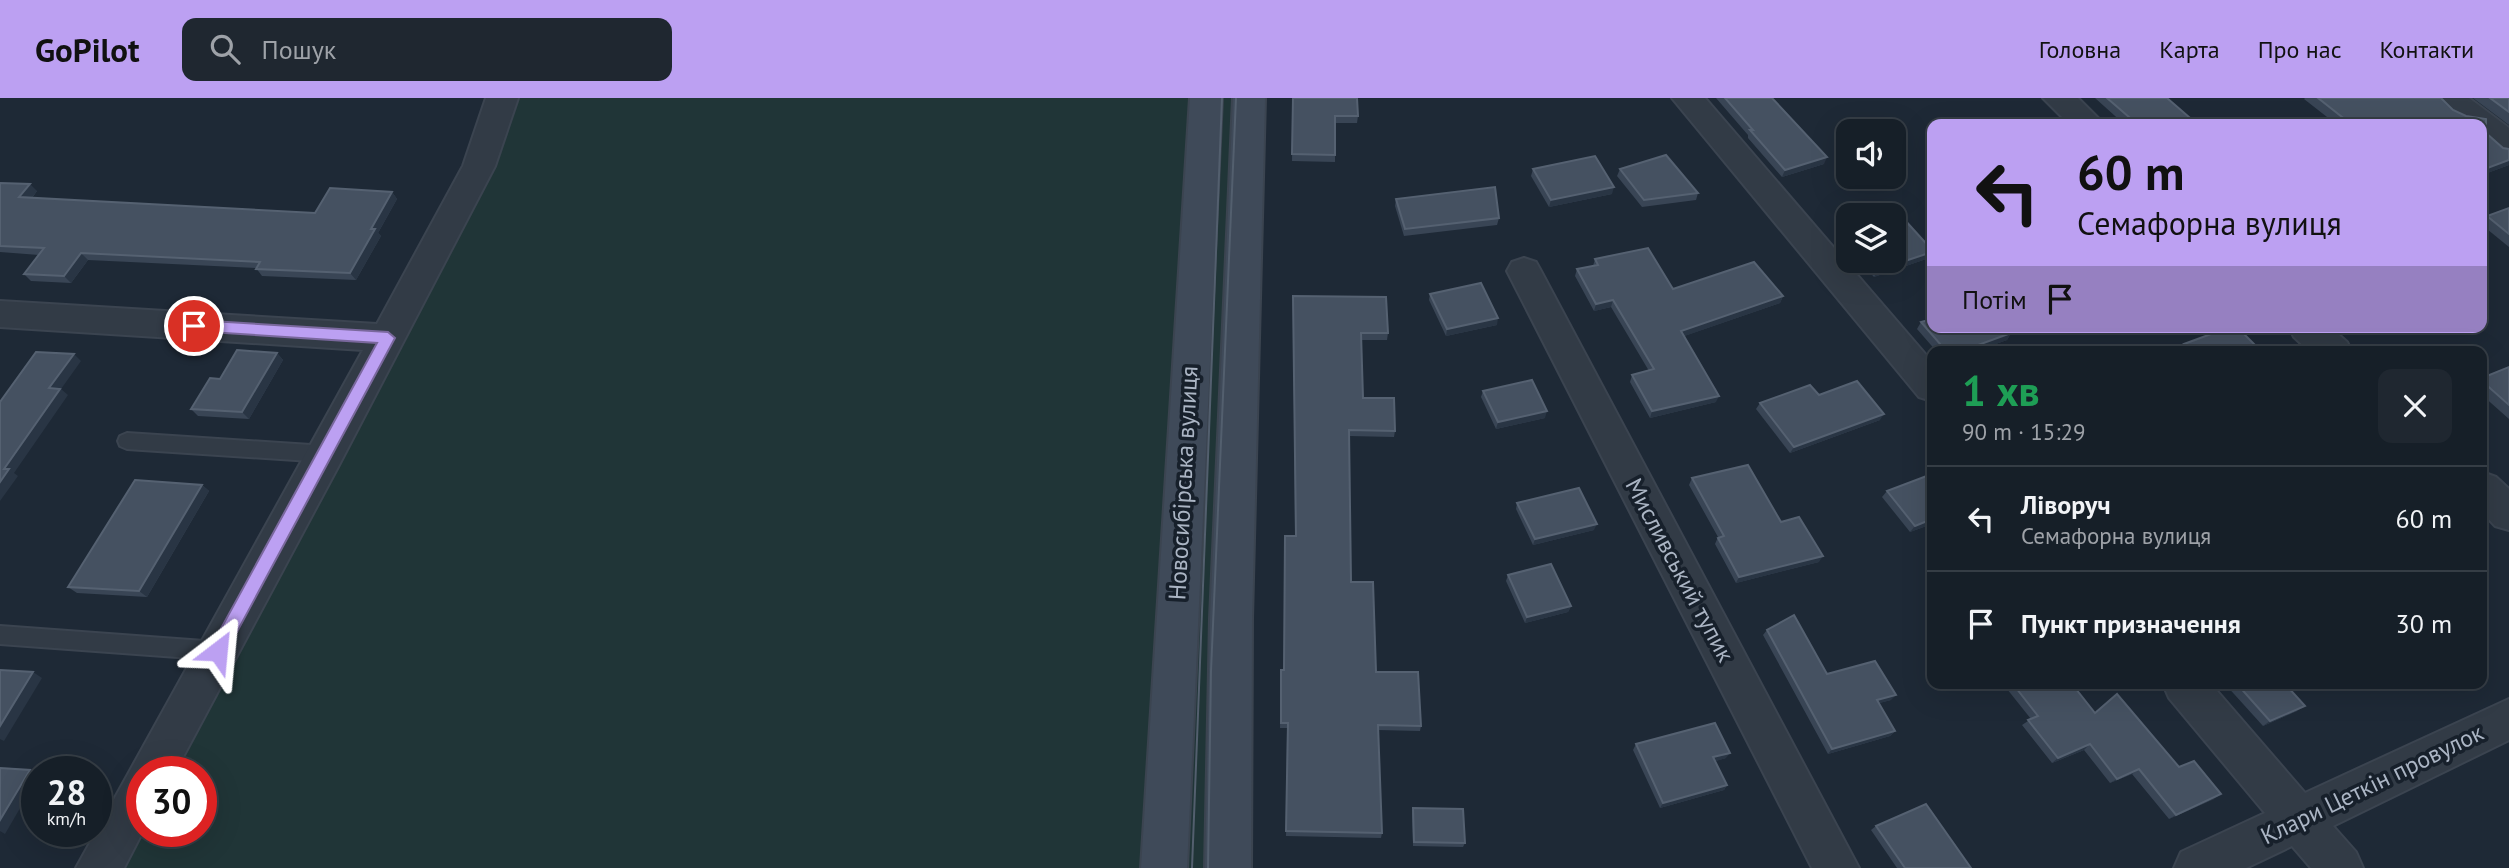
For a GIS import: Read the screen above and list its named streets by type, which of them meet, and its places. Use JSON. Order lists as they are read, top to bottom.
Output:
{
  "streets": {
    "main road": ["Новосибірська вулиця"],
    "street": ["Мисливський тупик", "Клари Цеткін провулок"]
  },
  "page": {
    "header": "GoPilot",
    "search": "Пошук",
    "nav": [
      "Головна",
      "Карта",
      "Про нас",
      "Контакти"
    ],
    "turn": ["60 m", "Семафорна вулиця"],
    "then": "Потім",
    "heading": ["1 хв", "90 m · 15:29"],
    "list": [
      {
        "name": "Ліворуч",
        "note": "Семафорна вулиця",
        "value": "60 m"
      },
      {
        "name": "Пункт призначення",
        "value": "30 m"
      }
    ],
    "speed": "28 km/h",
    "limit": "30"
  }
}
